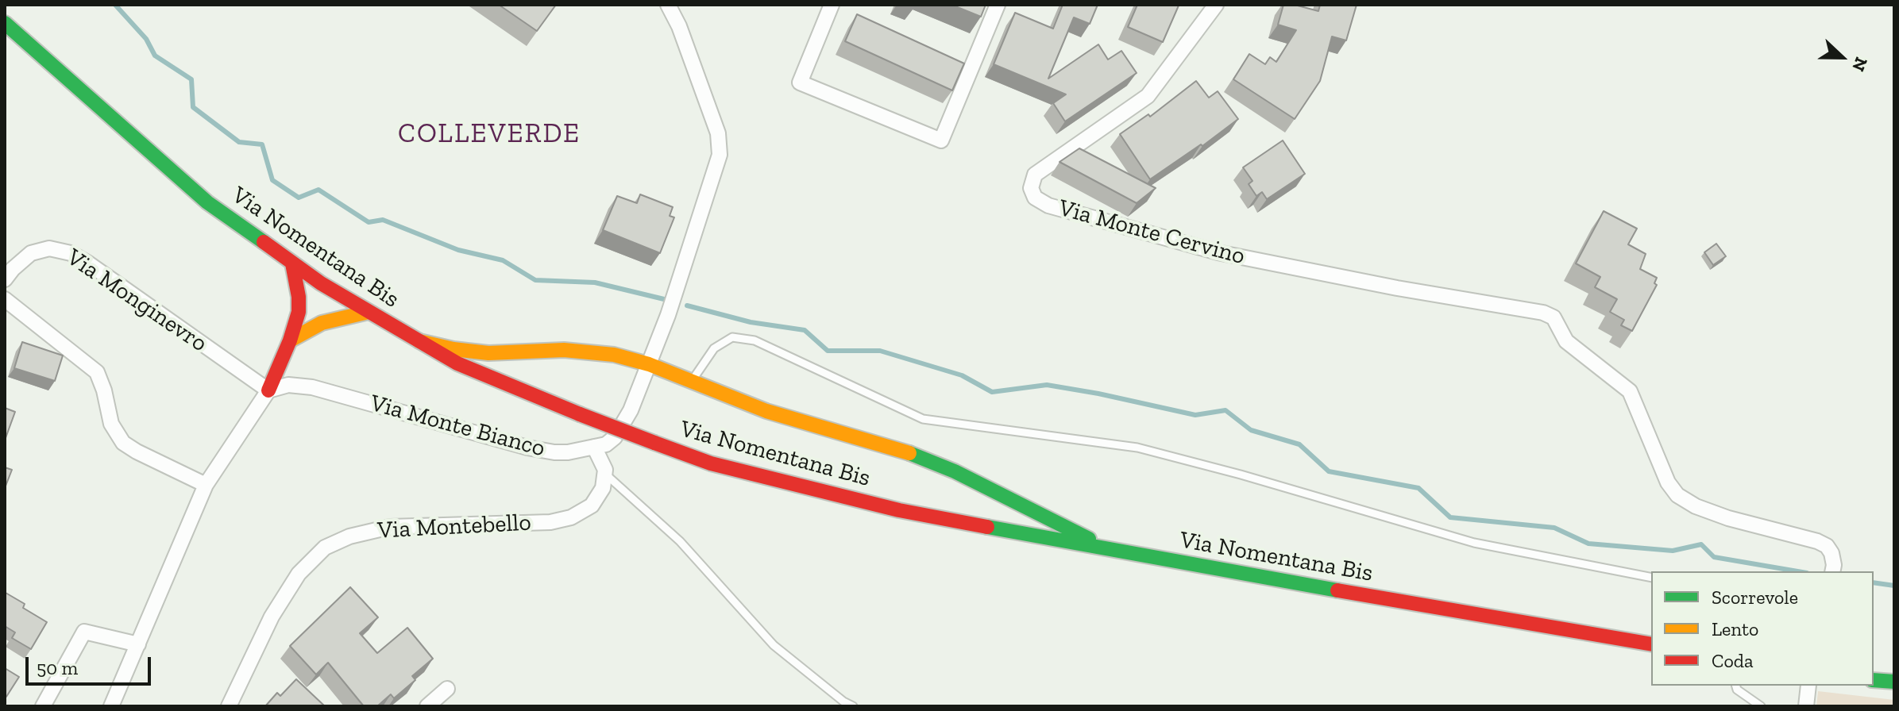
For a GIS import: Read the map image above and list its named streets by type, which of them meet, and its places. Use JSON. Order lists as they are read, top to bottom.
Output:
{
  "streets": {
    "main road": ["Via Nomentana Bis"],
    "street": [
      "Via Monte Cervino",
      "Via Monginevro",
      "Via Monte Bianco",
      "Via Montebello"
    ]
  },
  "crossings": [
    ["Via Monginevro", "Via Monte Bianco"]
  ],
  "districts": ["COLLEVERDE"],
  "legend": ["Scorrevole", "Lento", "Coda"],
  "scale_bar": "50 m",
  "north": "right"
}
